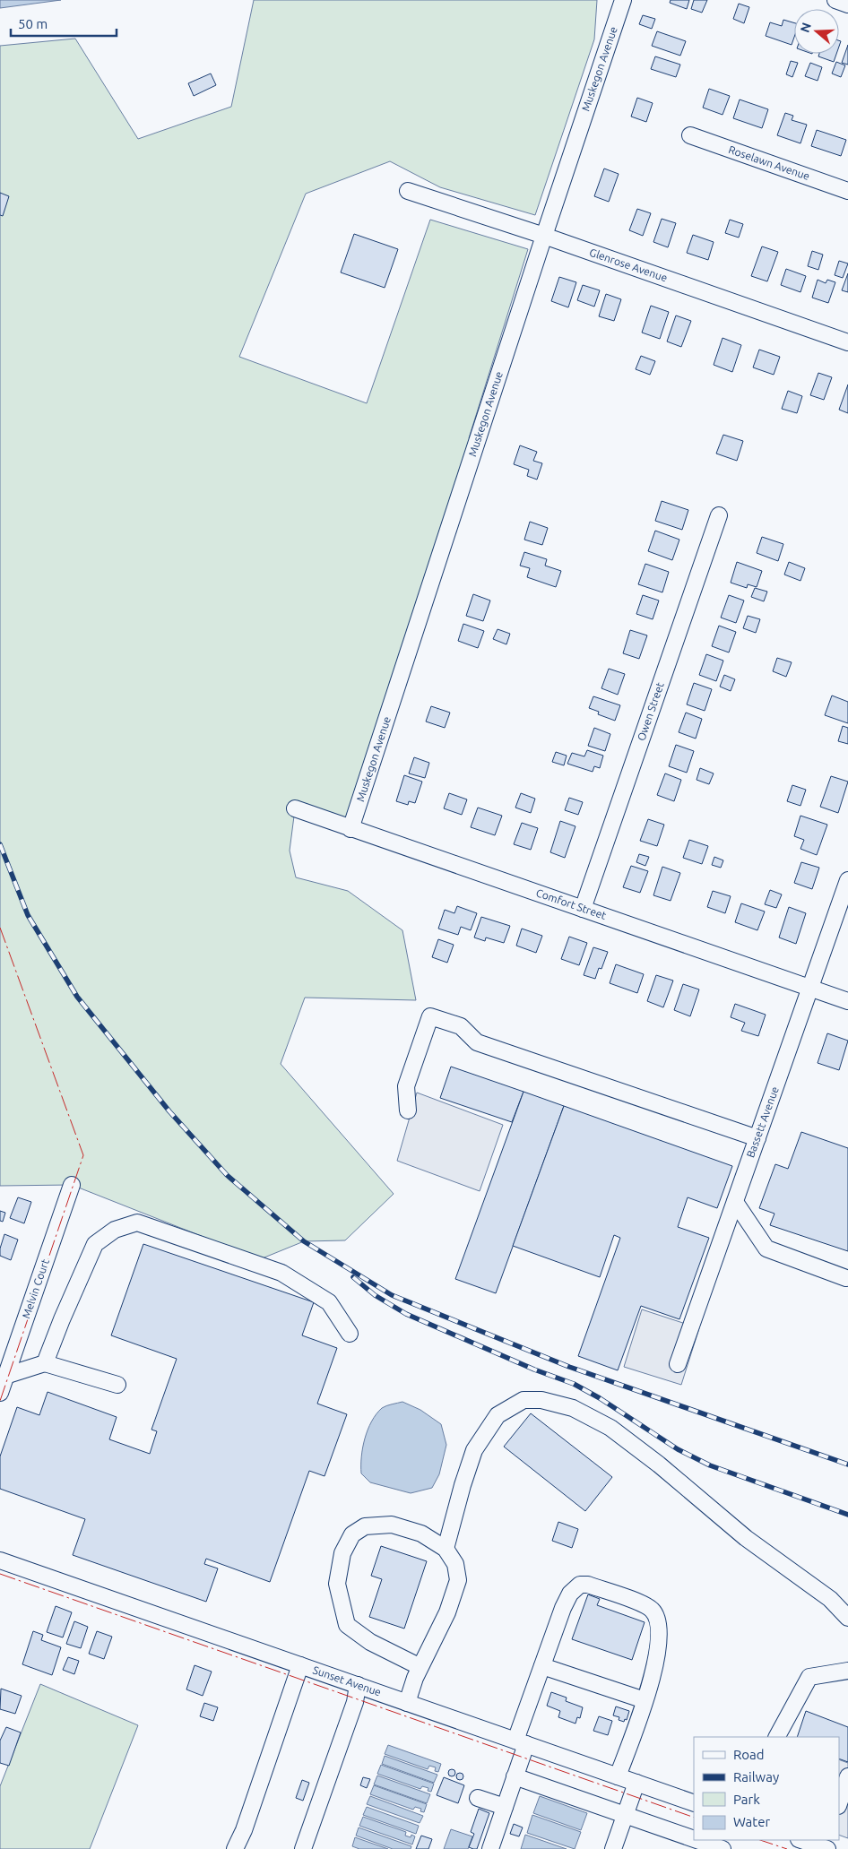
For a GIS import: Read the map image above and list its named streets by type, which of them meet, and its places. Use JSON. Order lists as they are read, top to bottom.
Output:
{
  "streets": {
    "street": [
      "Muskegon Avenue",
      "Roselawn Avenue",
      "Glenrose Avenue",
      "Owen Street",
      "Comfort Street",
      "Bassett Avenue",
      "Melvin Court",
      "Sunset Avenue"
    ]
  },
  "crossings": [
    ["Muskegon Avenue", "Glenrose Avenue"],
    ["Muskegon Avenue", "Comfort Street"],
    ["Owen Street", "Comfort Street"],
    ["Comfort Street", "Bassett Avenue"]
  ],
  "legend": [
    "Road",
    "Railway",
    "Park",
    "Water"
  ],
  "scale_bar": "50 m",
  "north": "left"
}
